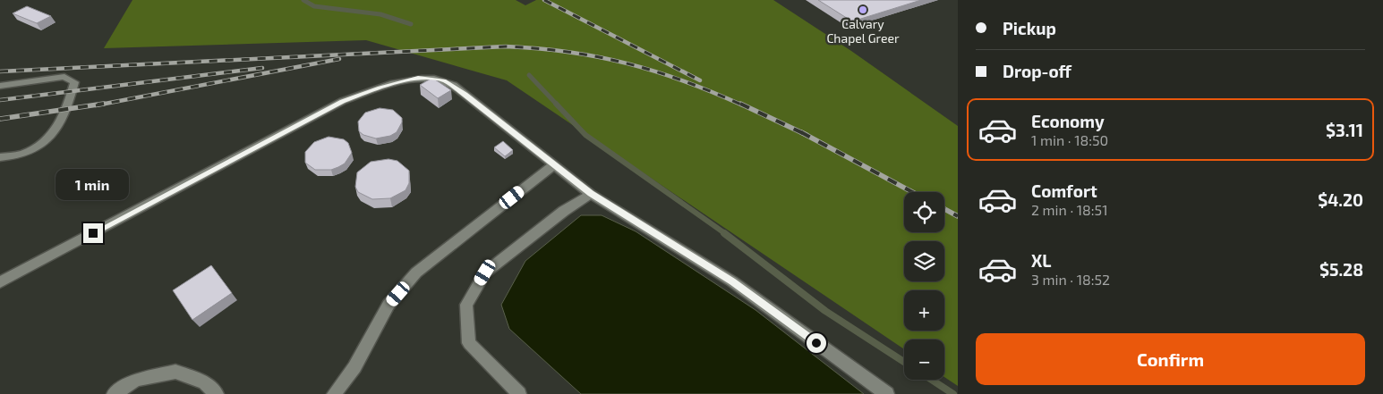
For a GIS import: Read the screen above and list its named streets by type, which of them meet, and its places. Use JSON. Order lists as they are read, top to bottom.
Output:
{
  "places": ["Calvary Chapel Greer"],
  "page": {
    "banner": ["Pickup", "Drop-off"],
    "list": [
      {
        "name": "Economy",
        "note": "1 min · 18:50",
        "value": "$3.11"
      },
      {
        "name": "Comfort",
        "note": "2 min · 18:51",
        "value": "$4.20"
      },
      {
        "name": "XL",
        "note": "3 min · 18:52",
        "value": "$5.28"
      }
    ],
    "bubble": "1 min",
    "map_buttons": ["+", "−"],
    "buttons": "Confirm"
  }
}
